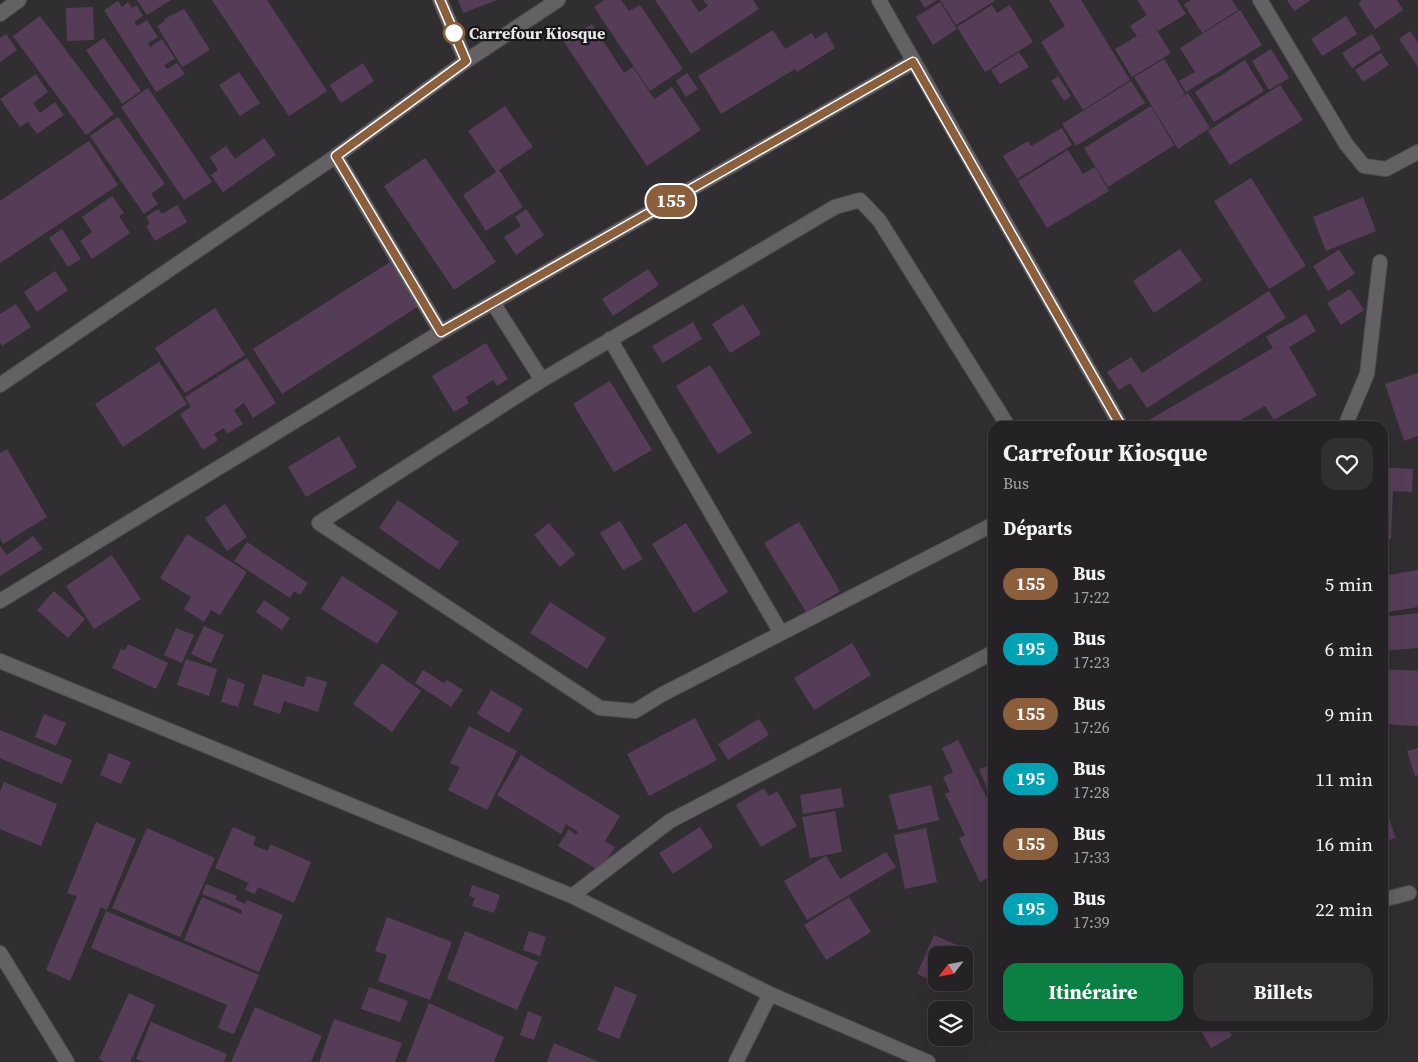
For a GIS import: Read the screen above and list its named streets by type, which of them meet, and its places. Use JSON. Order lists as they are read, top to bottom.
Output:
{
  "places": ["Carrefour Kiosque"],
  "lines": ["bus line 155"],
  "north": "bottom left",
  "page": {
    "on_map": "155",
    "heading": [
      ["Carrefour Kiosque", "Bus"],
      "Départs"
    ],
    "list": [
      {
        "mark": "155",
        "name": "Bus",
        "note": "17:22",
        "value": "5 min"
      },
      {
        "mark": "195",
        "name": "Bus",
        "note": "17:23",
        "value": "6 min"
      },
      {
        "mark": "155",
        "name": "Bus",
        "note": "17:26",
        "value": "9 min"
      },
      {
        "mark": "195",
        "name": "Bus",
        "note": "17:28",
        "value": "11 min"
      },
      {
        "mark": "155",
        "name": "Bus",
        "note": "17:33",
        "value": "16 min"
      },
      {
        "mark": "195",
        "name": "Bus",
        "note": "17:39",
        "value": "22 min"
      }
    ],
    "buttons": ["Itinéraire", "Billets"]
  }
}
